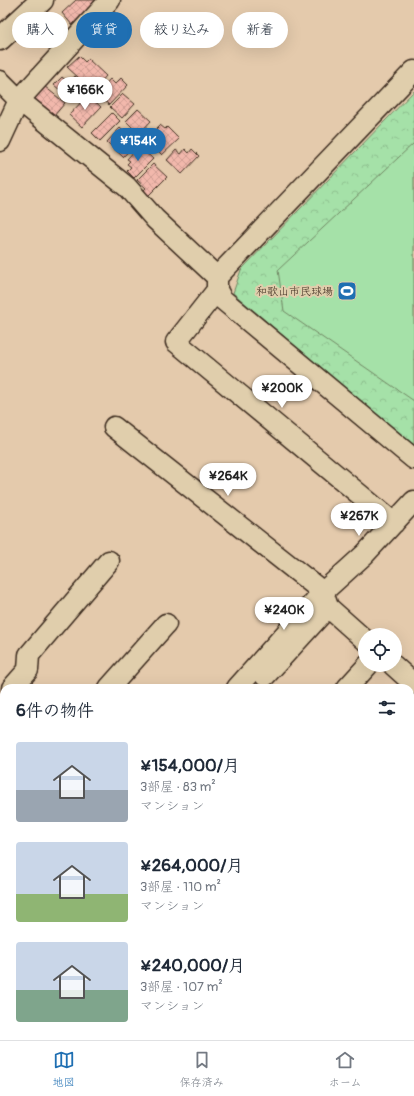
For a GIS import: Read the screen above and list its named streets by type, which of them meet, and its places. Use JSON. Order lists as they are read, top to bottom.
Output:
{
  "places": {
    "sports": ["和歌山市民球場"]
  },
  "page": {
    "chip": [
      "購入",
      "賃貸",
      "絞り込み",
      "新着"
    ],
    "price": [
      "¥166K",
      "¥154K",
      "¥200K",
      "¥264K",
      "¥267K",
      "¥240K"
    ],
    "heading": "6件の物件",
    "list": [
      {
        "name": "¥154,000/月",
        "note": "3部屋 · 83 m² · マンション"
      },
      {
        "name": "¥264,000/月",
        "note": "3部屋 · 110 m² · マンション"
      },
      {
        "name": "¥240,000/月",
        "note": "3部屋 · 107 m² · マンション"
      }
    ],
    "tabs": ["地図", "保存済み", "ホーム"]
  }
}
